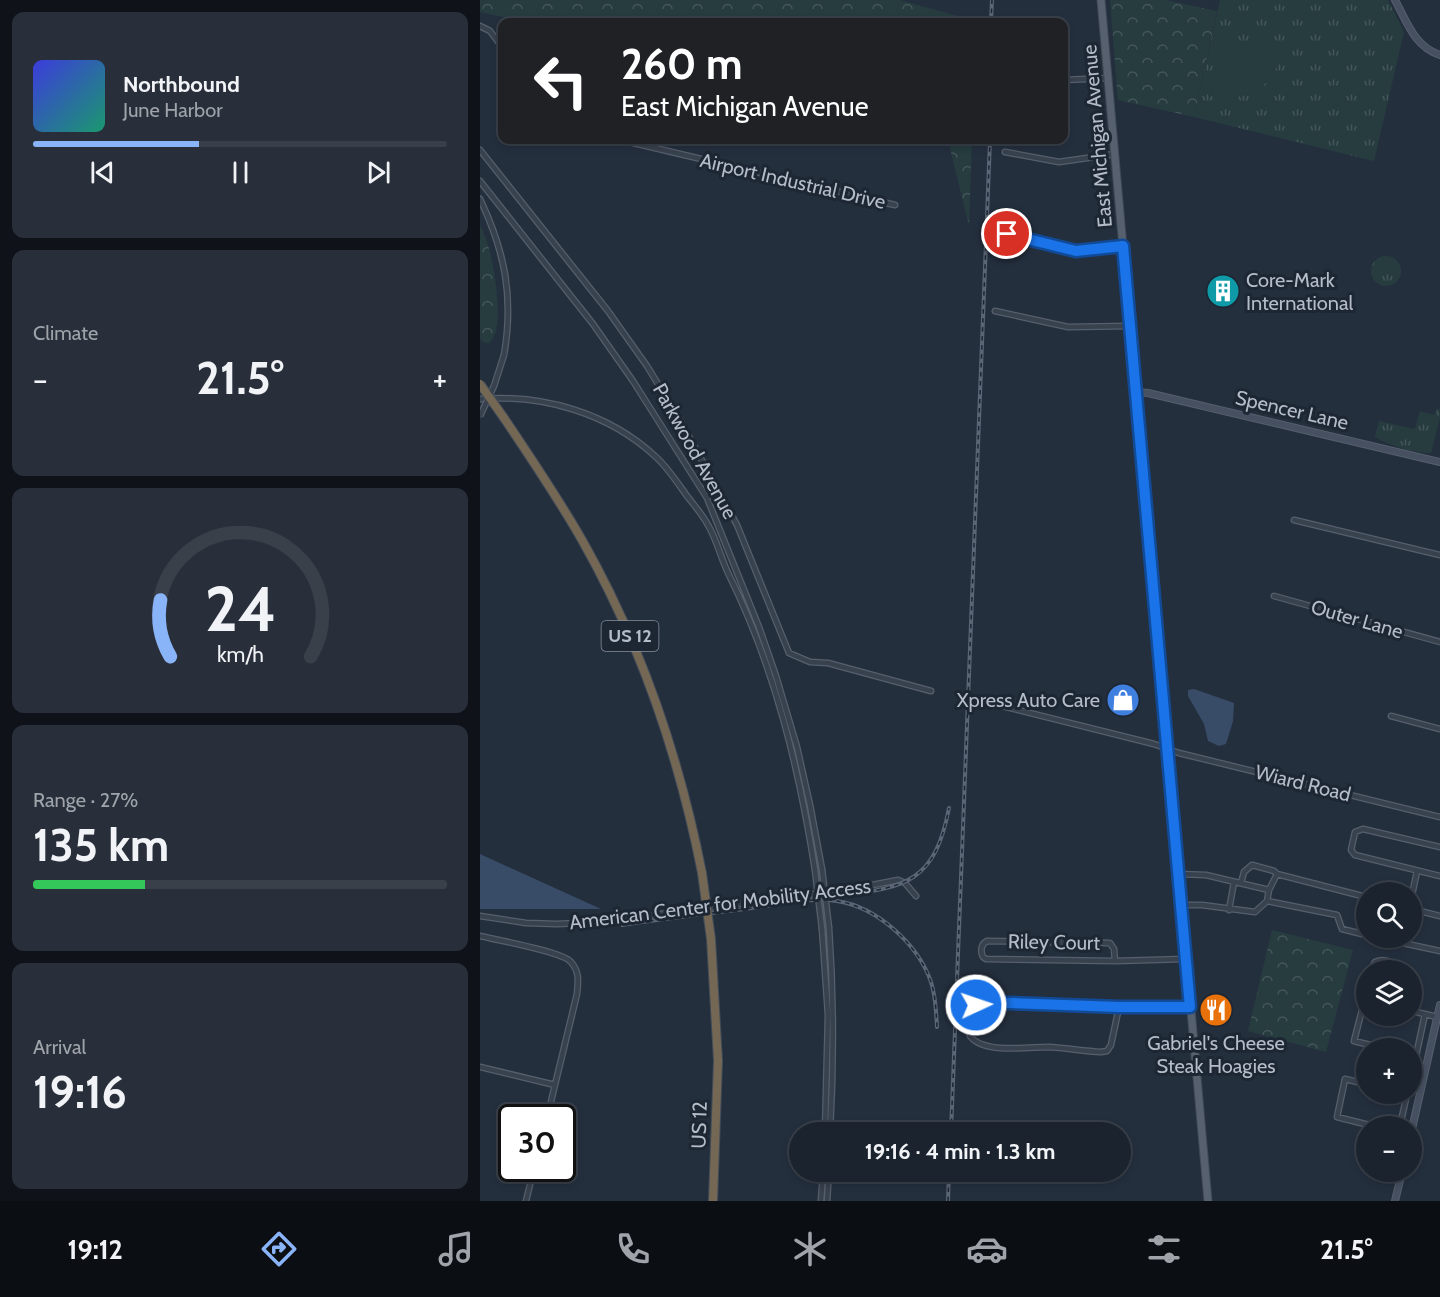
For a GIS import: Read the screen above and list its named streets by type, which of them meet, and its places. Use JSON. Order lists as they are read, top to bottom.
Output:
{
  "streets": {
    "highway": ["US 12"],
    "main road": ["East Michigan Avenue"],
    "street": [
      "Airport Industrial Drive",
      "Spencer Lane",
      "Parkwood Avenue",
      "Outer Lane",
      "Wiard Road",
      "American Center for Mobility Access",
      "Riley Court"
    ]
  },
  "crossings": [
    ["East Michigan Avenue", "Spencer Lane"],
    ["East Michigan Avenue", "Wiard Road"],
    ["East Michigan Avenue", "Riley Court"]
  ],
  "places": {
    "building": ["Core-Mark International"],
    "shop": ["Xpress Auto Care"],
    "restaurant": ["Gabriel's Cheese Steak Hoagies"]
  },
  "page": {
    "turn": ["260 m", "East Michigan Avenue"],
    "song": ["Northbound", "June Harbor"],
    "tile": [
      "Climate",
      ["Range · 27%", "135 km"],
      ["Arrival", "19:16"]
    ],
    "heat": ["−", "21.5°", "+"],
    "map_buttons": ["+", "−"],
    "limit": "30",
    "trip": "19:16 · 4 min · 1.3 km",
    "tabs": ["19:12", "21.5°"],
    "gauge": ["24", "km/h"]
  }
}
